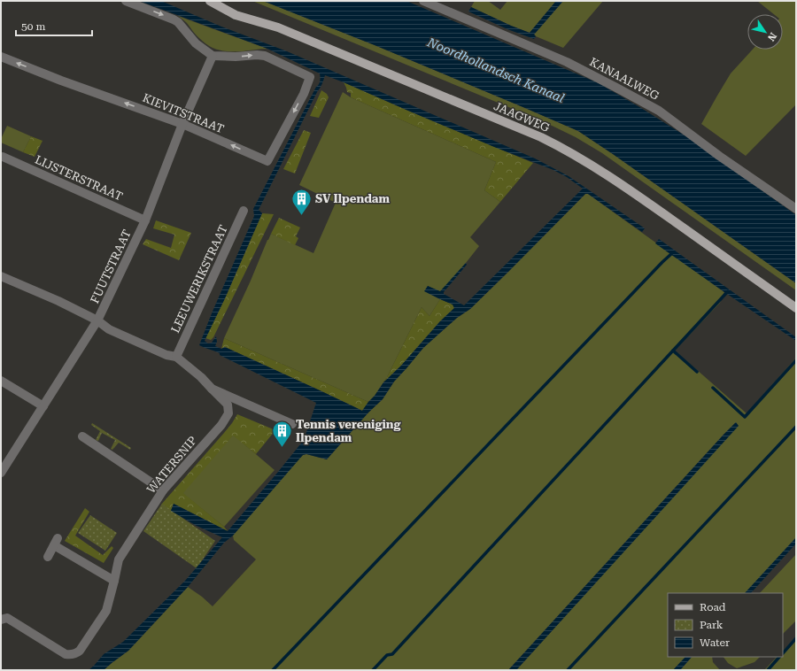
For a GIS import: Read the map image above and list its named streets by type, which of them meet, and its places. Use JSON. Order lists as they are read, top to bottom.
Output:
{
  "streets": {
    "main road": ["JAAGWEG"],
    "street": [
      "KANAALWEG",
      "KIEVITSTRAAT",
      "LIJSTERSTRAAT",
      "FUUTSTRAAT",
      "LEEUWERIKSTRAAT",
      "WATERSNIP"
    ]
  },
  "crossings": [
    ["KIEVITSTRAAT", "FUUTSTRAAT"],
    ["LIJSTERSTRAAT", "FUUTSTRAAT"],
    ["LEEUWERIKSTRAAT", "WATERSNIP"]
  ],
  "water": ["Noordhollandsch Kanaal"],
  "places": {
    "building": ["SV Ilpendam", "Tennis vereniging Ilpendam"]
  },
  "legend": ["Road", "Park", "Water"],
  "scale_bar": "50 m",
  "north": "bottom right"
}
